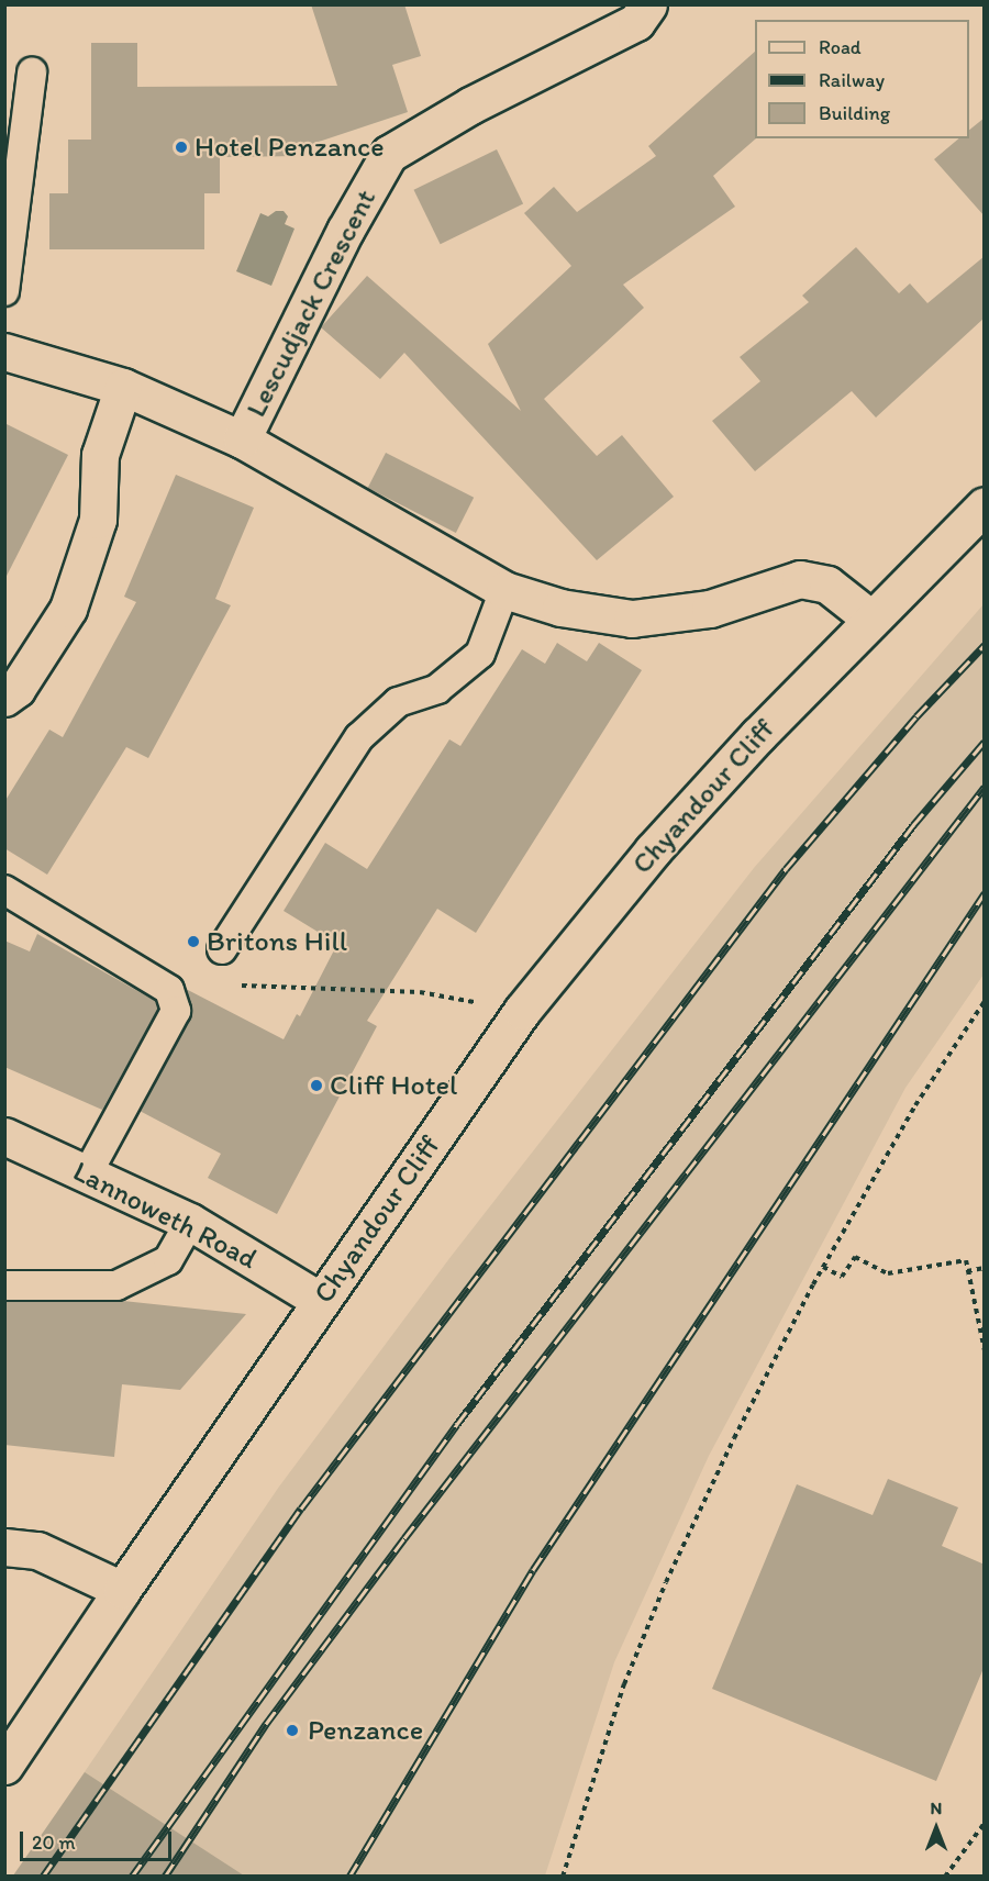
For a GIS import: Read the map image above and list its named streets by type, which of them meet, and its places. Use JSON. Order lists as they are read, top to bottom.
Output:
{
  "streets": {
    "street": ["Lescudjack Crescent", "Chyandour Cliff", "Lannoweth Road"]
  },
  "crossings": [
    ["Chyandour Cliff", "Lannoweth Road"]
  ],
  "places": [
    "Hotel Penzance",
    "Britons Hill",
    "Cliff Hotel",
    "Penzance"
  ],
  "legend": ["Road", "Railway", "Building"],
  "scale_bar": "20 m",
  "north": "top"
}
